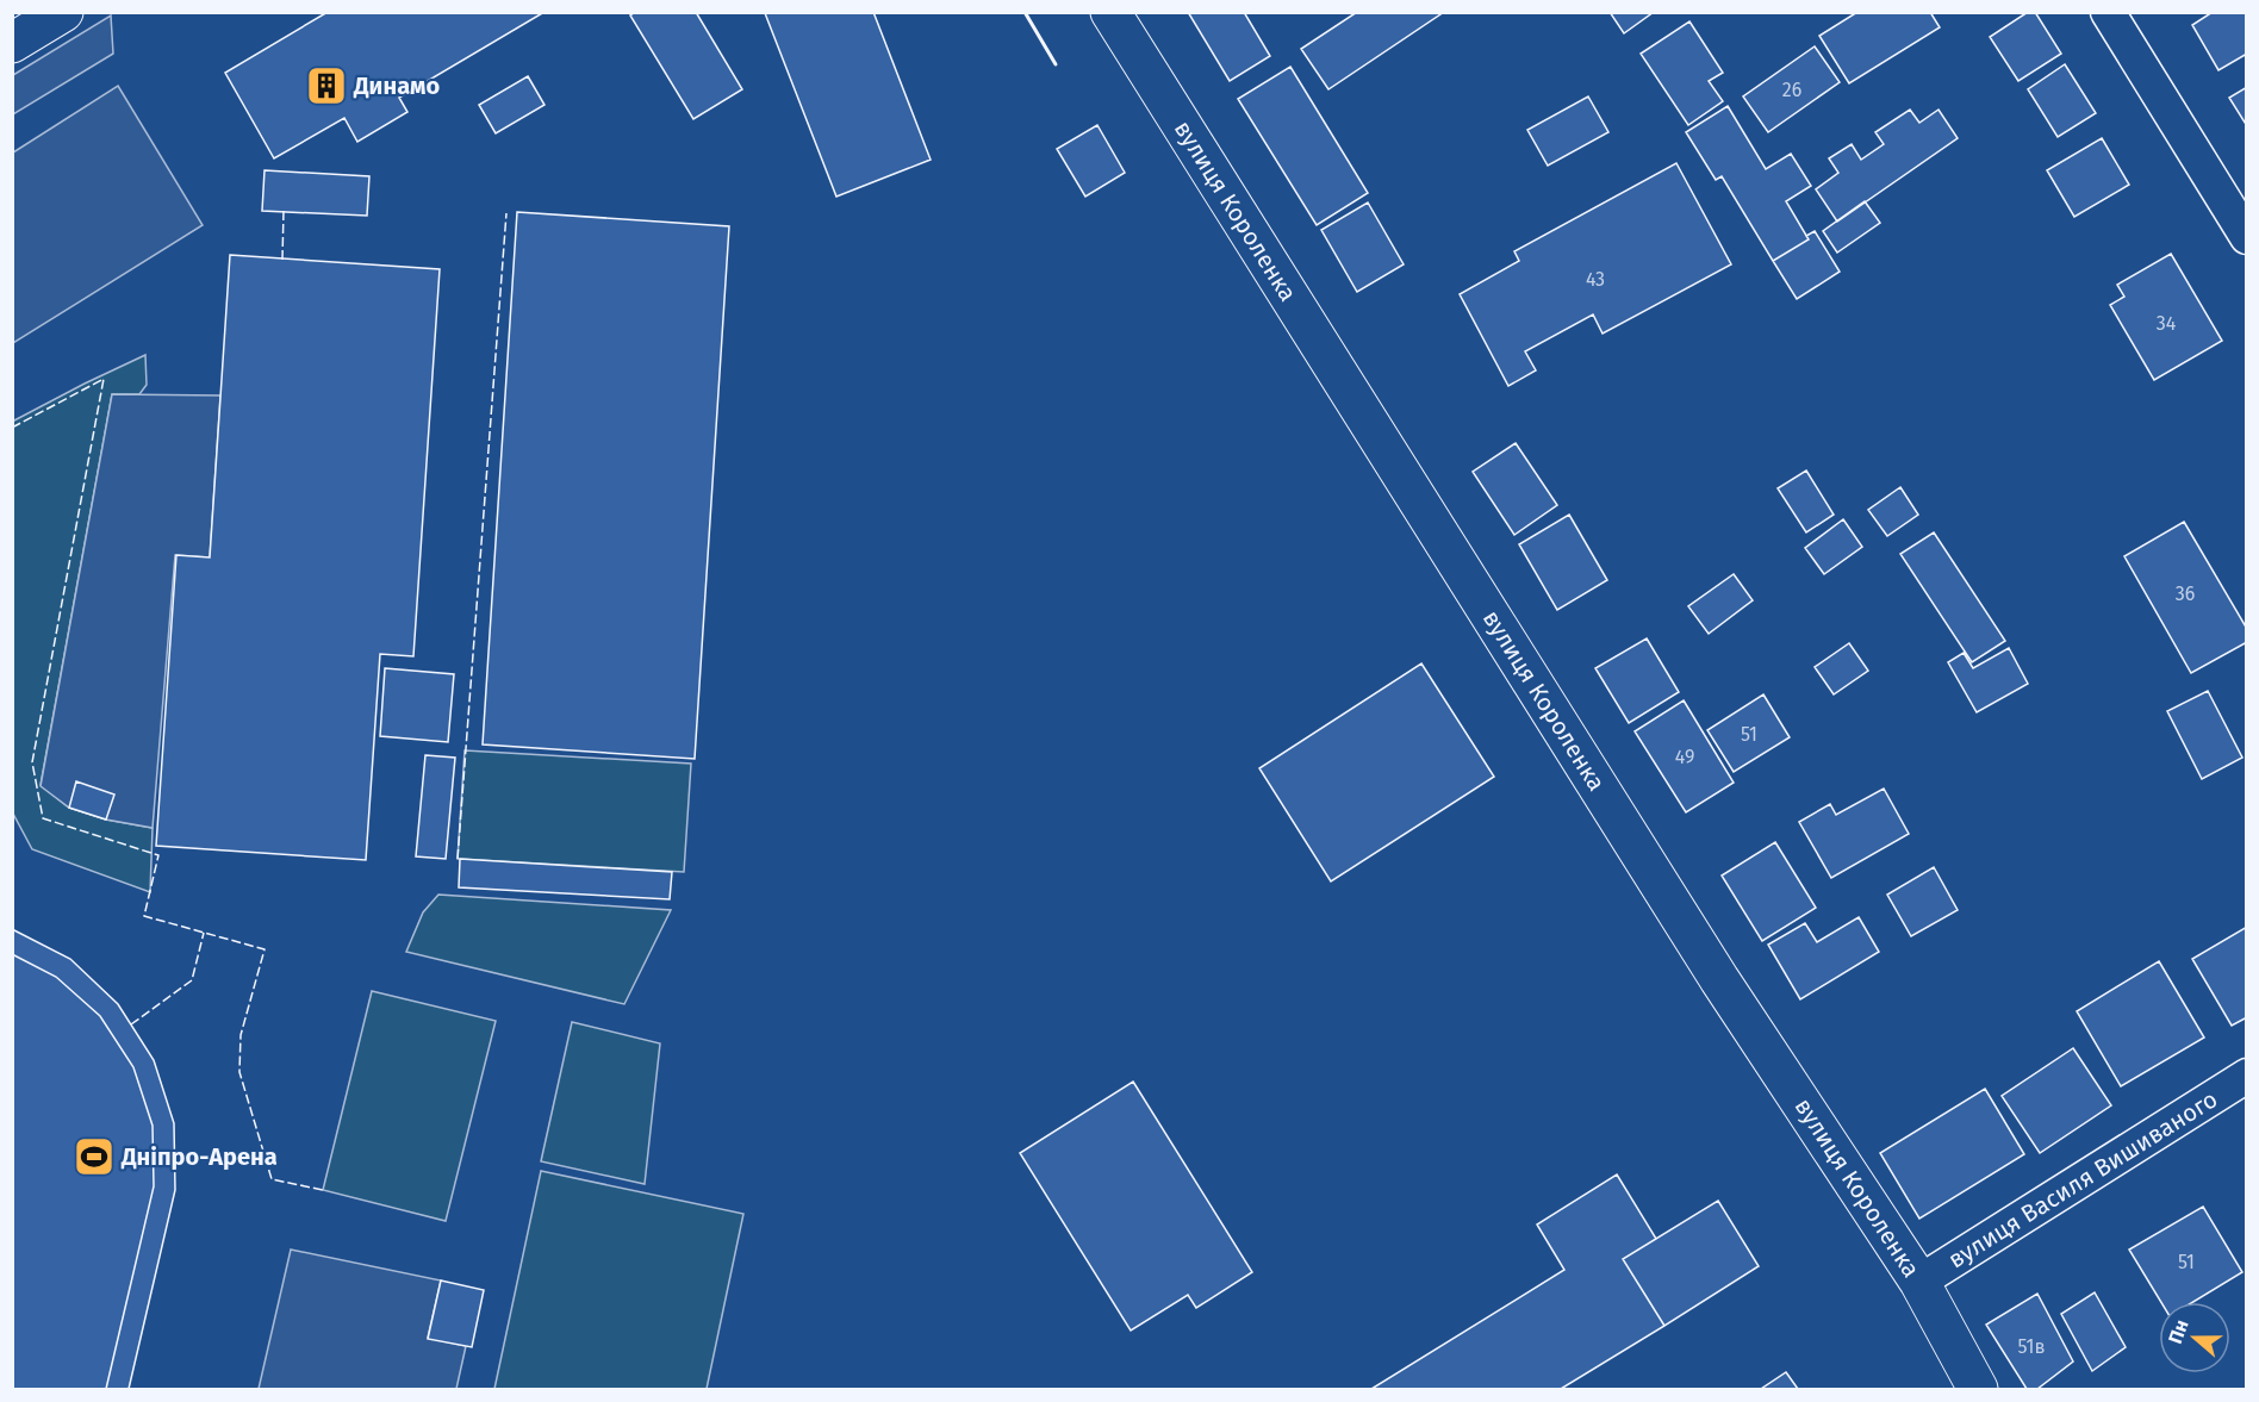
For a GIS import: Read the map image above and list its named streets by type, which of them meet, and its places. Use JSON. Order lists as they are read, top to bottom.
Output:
{
  "streets": {
    "street": ["вулиця Короленка", "вулиця Василя Вишиваного"]
  },
  "crossings": [
    ["вулиця Короленка", "вулиця Василя Вишиваного"]
  ],
  "places": {
    "building": ["Динамо"],
    "sports": ["Дніпро-Арена"]
  },
  "house_numbers": [
    "26",
    "43",
    "34",
    "36",
    "51",
    "49",
    "51",
    "51в"
  ],
  "north": "left"
}
